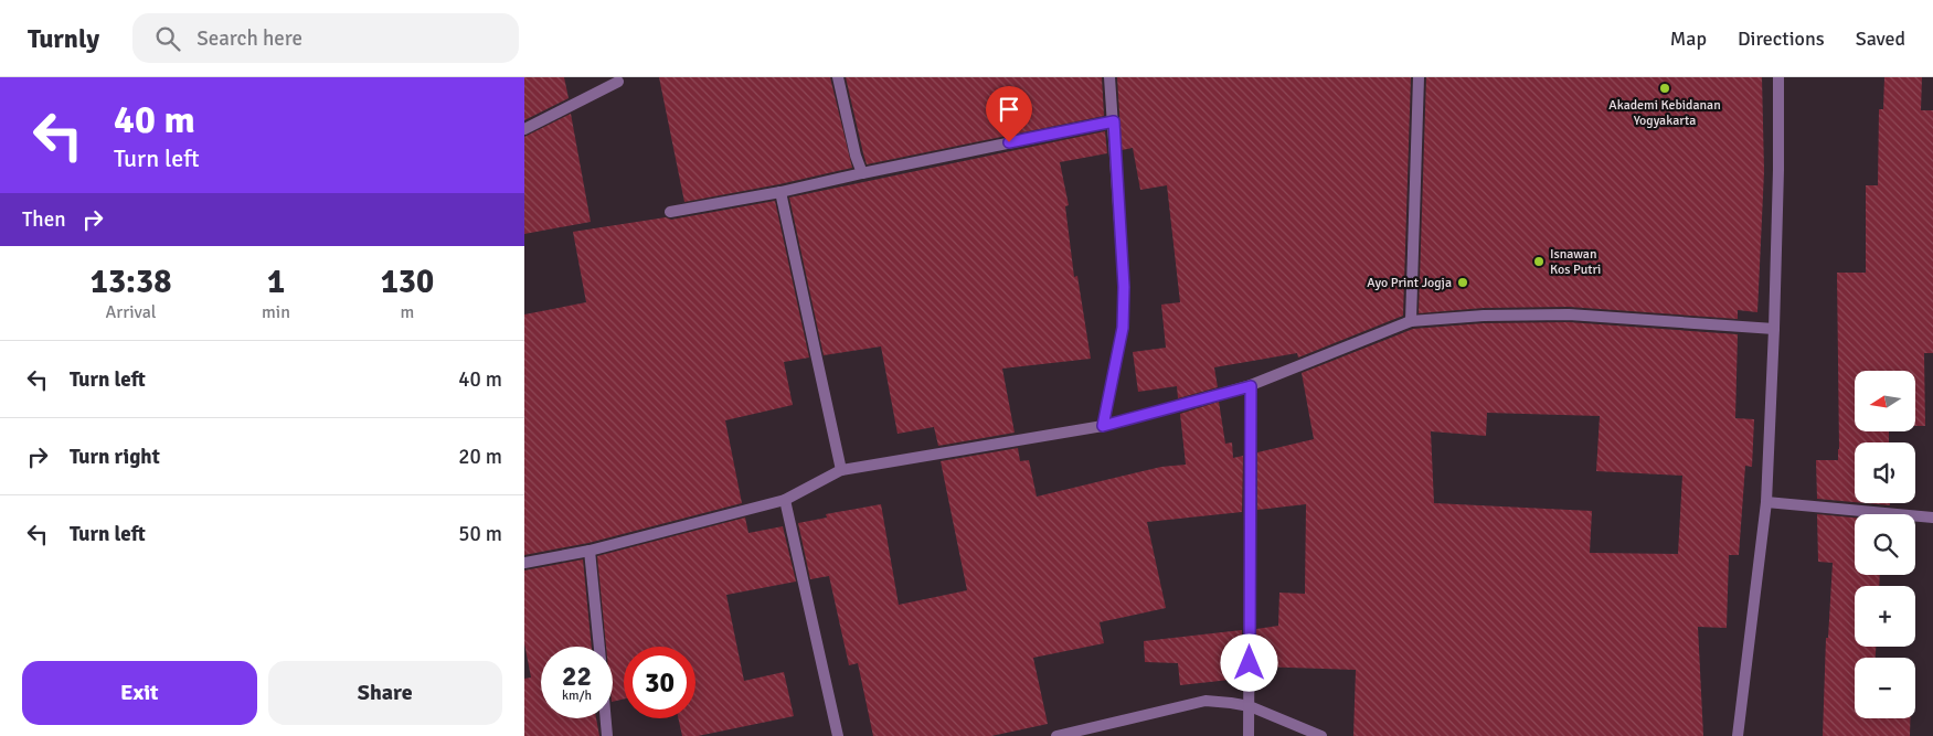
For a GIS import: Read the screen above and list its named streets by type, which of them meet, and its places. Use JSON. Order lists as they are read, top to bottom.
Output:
{
  "places": ["Akademi Kebidanan Yogyakarta", "Isnawan Kos Putri", "Ayo Print Jogja"],
  "north": "left",
  "page": {
    "header": "Turnly",
    "search": "Search here",
    "nav": ["Map", "Directions", "Saved"],
    "turn": ["40 m", "Turn left"],
    "then": "Then",
    "eta": [
      "13:38",
      "Arrival",
      "1",
      "min",
      "130",
      "m"
    ],
    "list": [
      {
        "name": "Turn left",
        "value": "40 m"
      },
      {
        "name": "Turn right",
        "value": "20 m"
      },
      {
        "name": "Turn left",
        "value": "50 m"
      }
    ],
    "map_buttons": ["+", "−"],
    "speed": "22 km/h",
    "limit": "30",
    "buttons": ["Exit", "Share"]
  }
}
